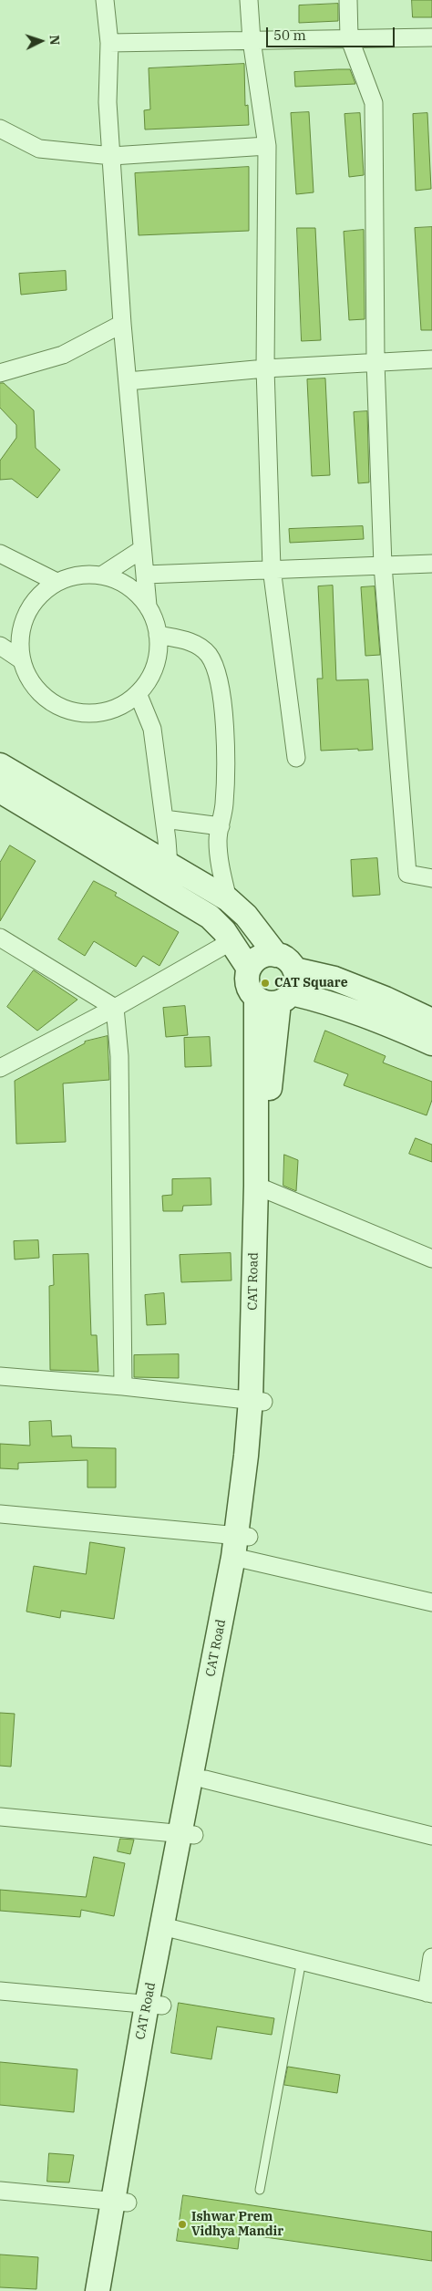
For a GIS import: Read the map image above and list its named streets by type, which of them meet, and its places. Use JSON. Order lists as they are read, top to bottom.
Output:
{
  "streets": {
    "street": ["CAT Road"]
  },
  "places": ["CAT Square", "Ishwar Prem Vidhya Mandir"],
  "scale_bar": "50 m",
  "north": "right"
}
